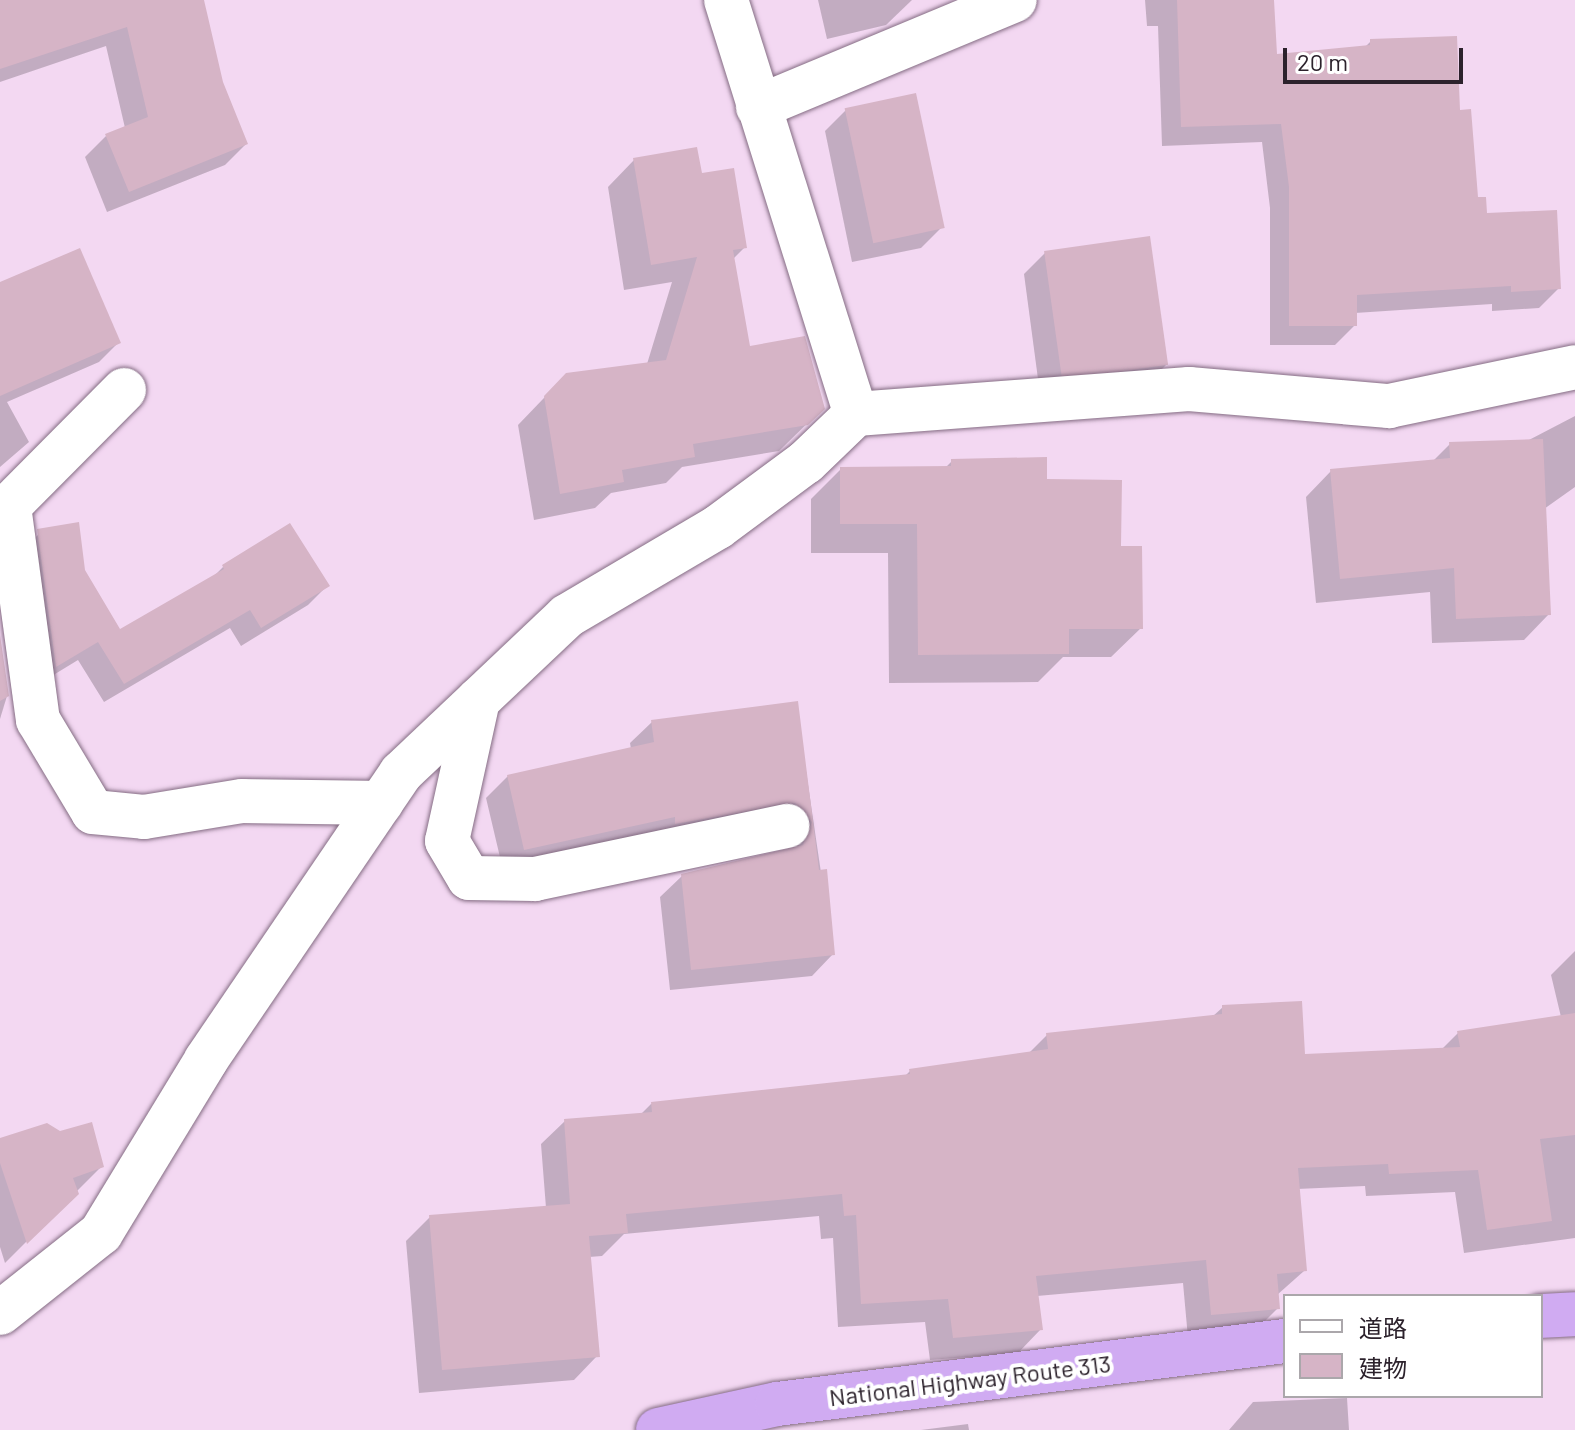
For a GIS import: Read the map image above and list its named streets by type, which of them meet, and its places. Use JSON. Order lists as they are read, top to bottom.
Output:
{
  "streets": {
    "highway": ["National Highway Route 313"]
  },
  "legend": ["道路", "建物"],
  "scale_bar": "20 m"
}
